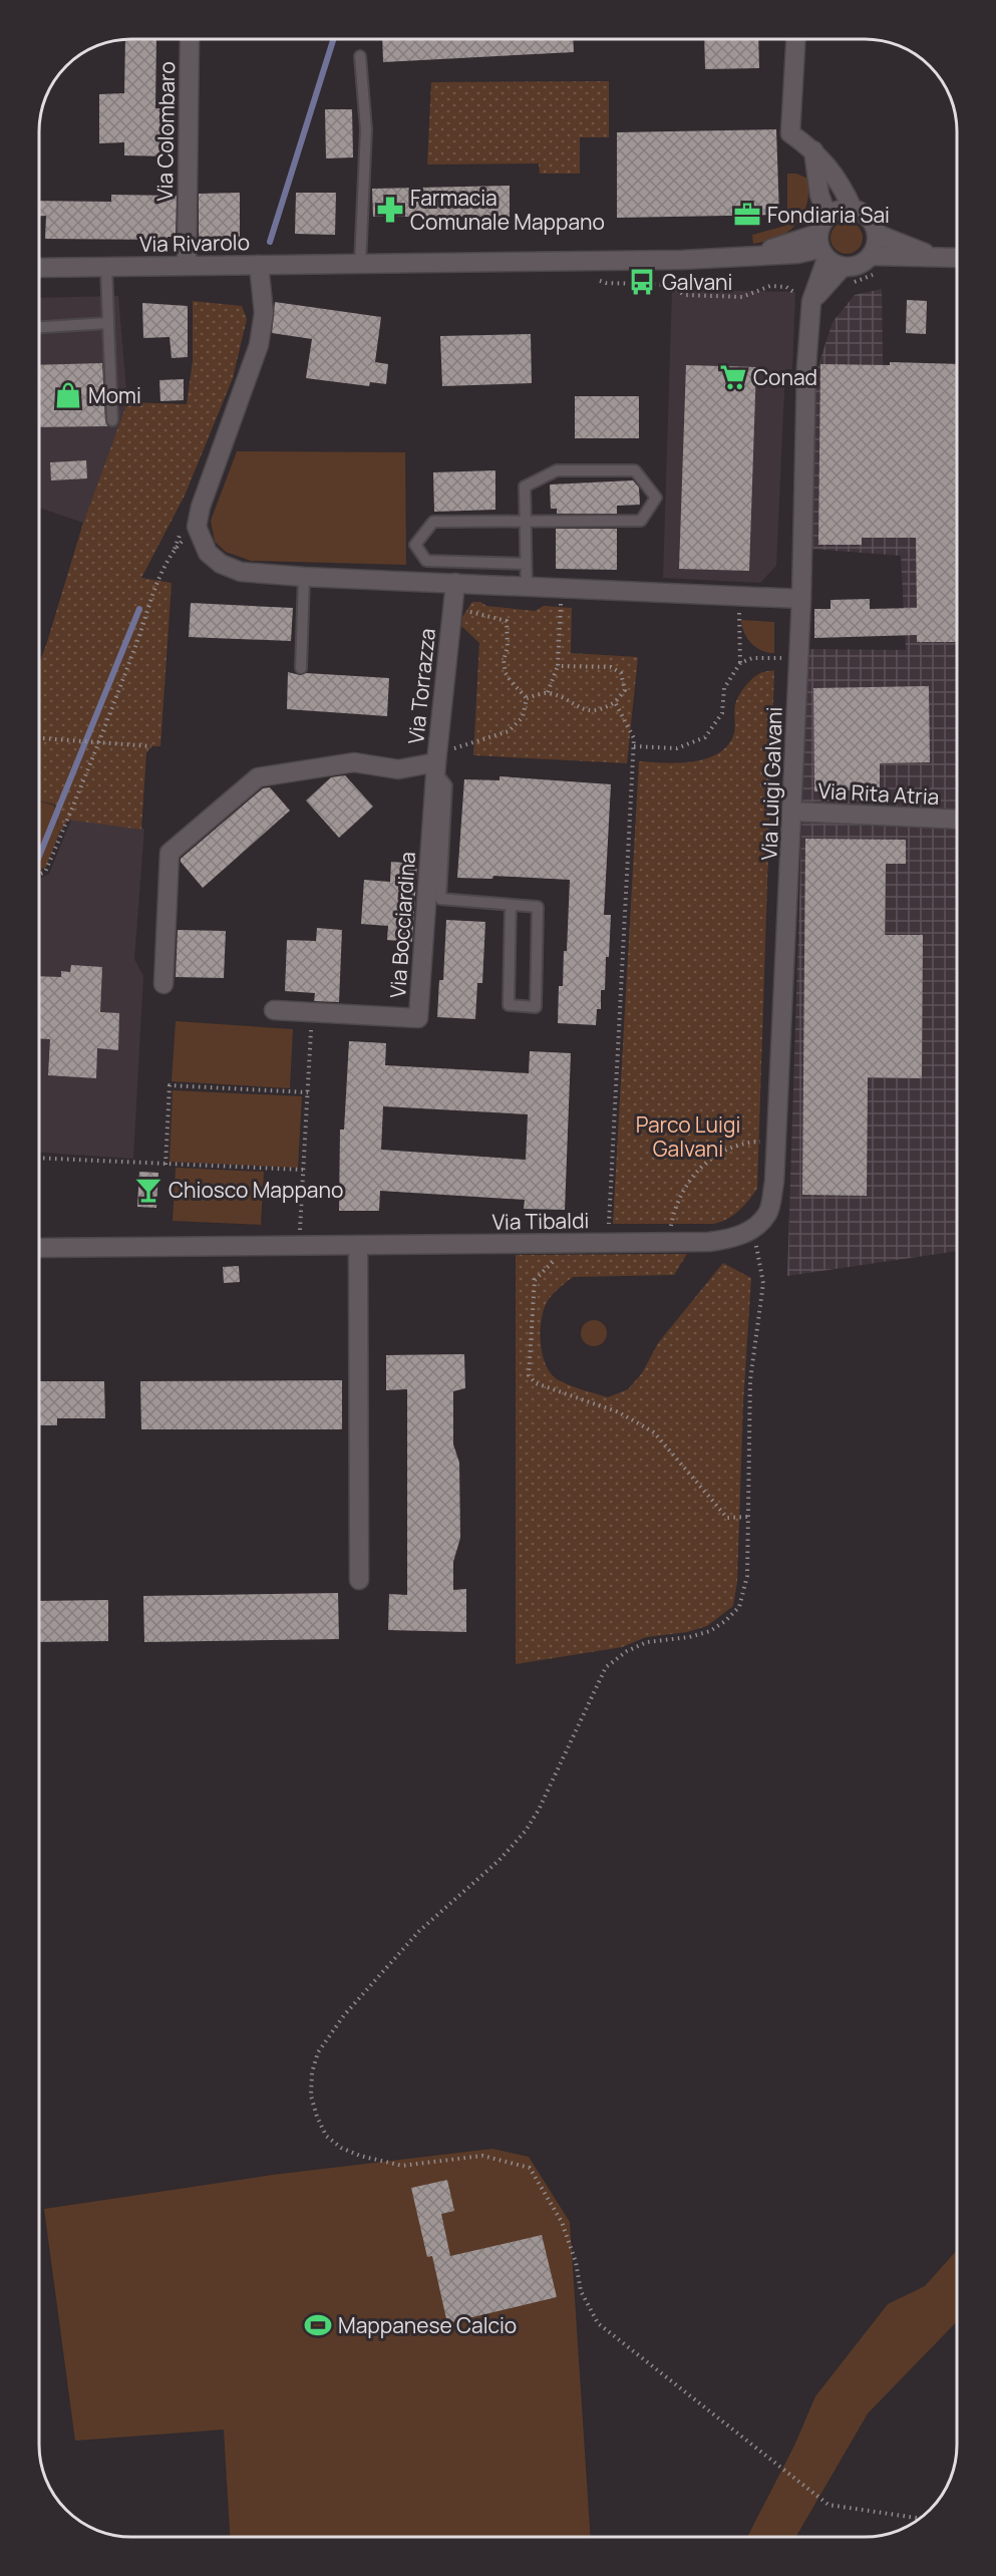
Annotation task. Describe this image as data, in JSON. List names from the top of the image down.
{
  "streets": {
    "street": [
      "Via Colombaro",
      "Via Rivarolo",
      "Via Torrazza",
      "Via Luigi Galvani",
      "Via Rita Atria",
      "Via Bocciardina",
      "Via Tibaldi"
    ]
  },
  "crossings": [
    ["Via Colombaro", "Via Rivarolo"],
    ["Via Rivarolo", "Via Luigi Galvani"],
    ["Via Torrazza", "Via Bocciardina"],
    ["Via Luigi Galvani", "Via Rita Atria"],
    ["Via Luigi Galvani", "Via Tibaldi"]
  ],
  "parks": ["Parco Luigi Galvani"],
  "places": {
    "pharmacy": ["Farmacia Comunale Mappano"],
    "office": ["Fondiaria Sai"],
    "bus stop": ["Galvani"],
    "supermarket": ["Conad"],
    "shop": ["Momi"],
    "bar": ["Chiosco Mappano"],
    "sports": ["Mappanese Calcio"]
  }
}
